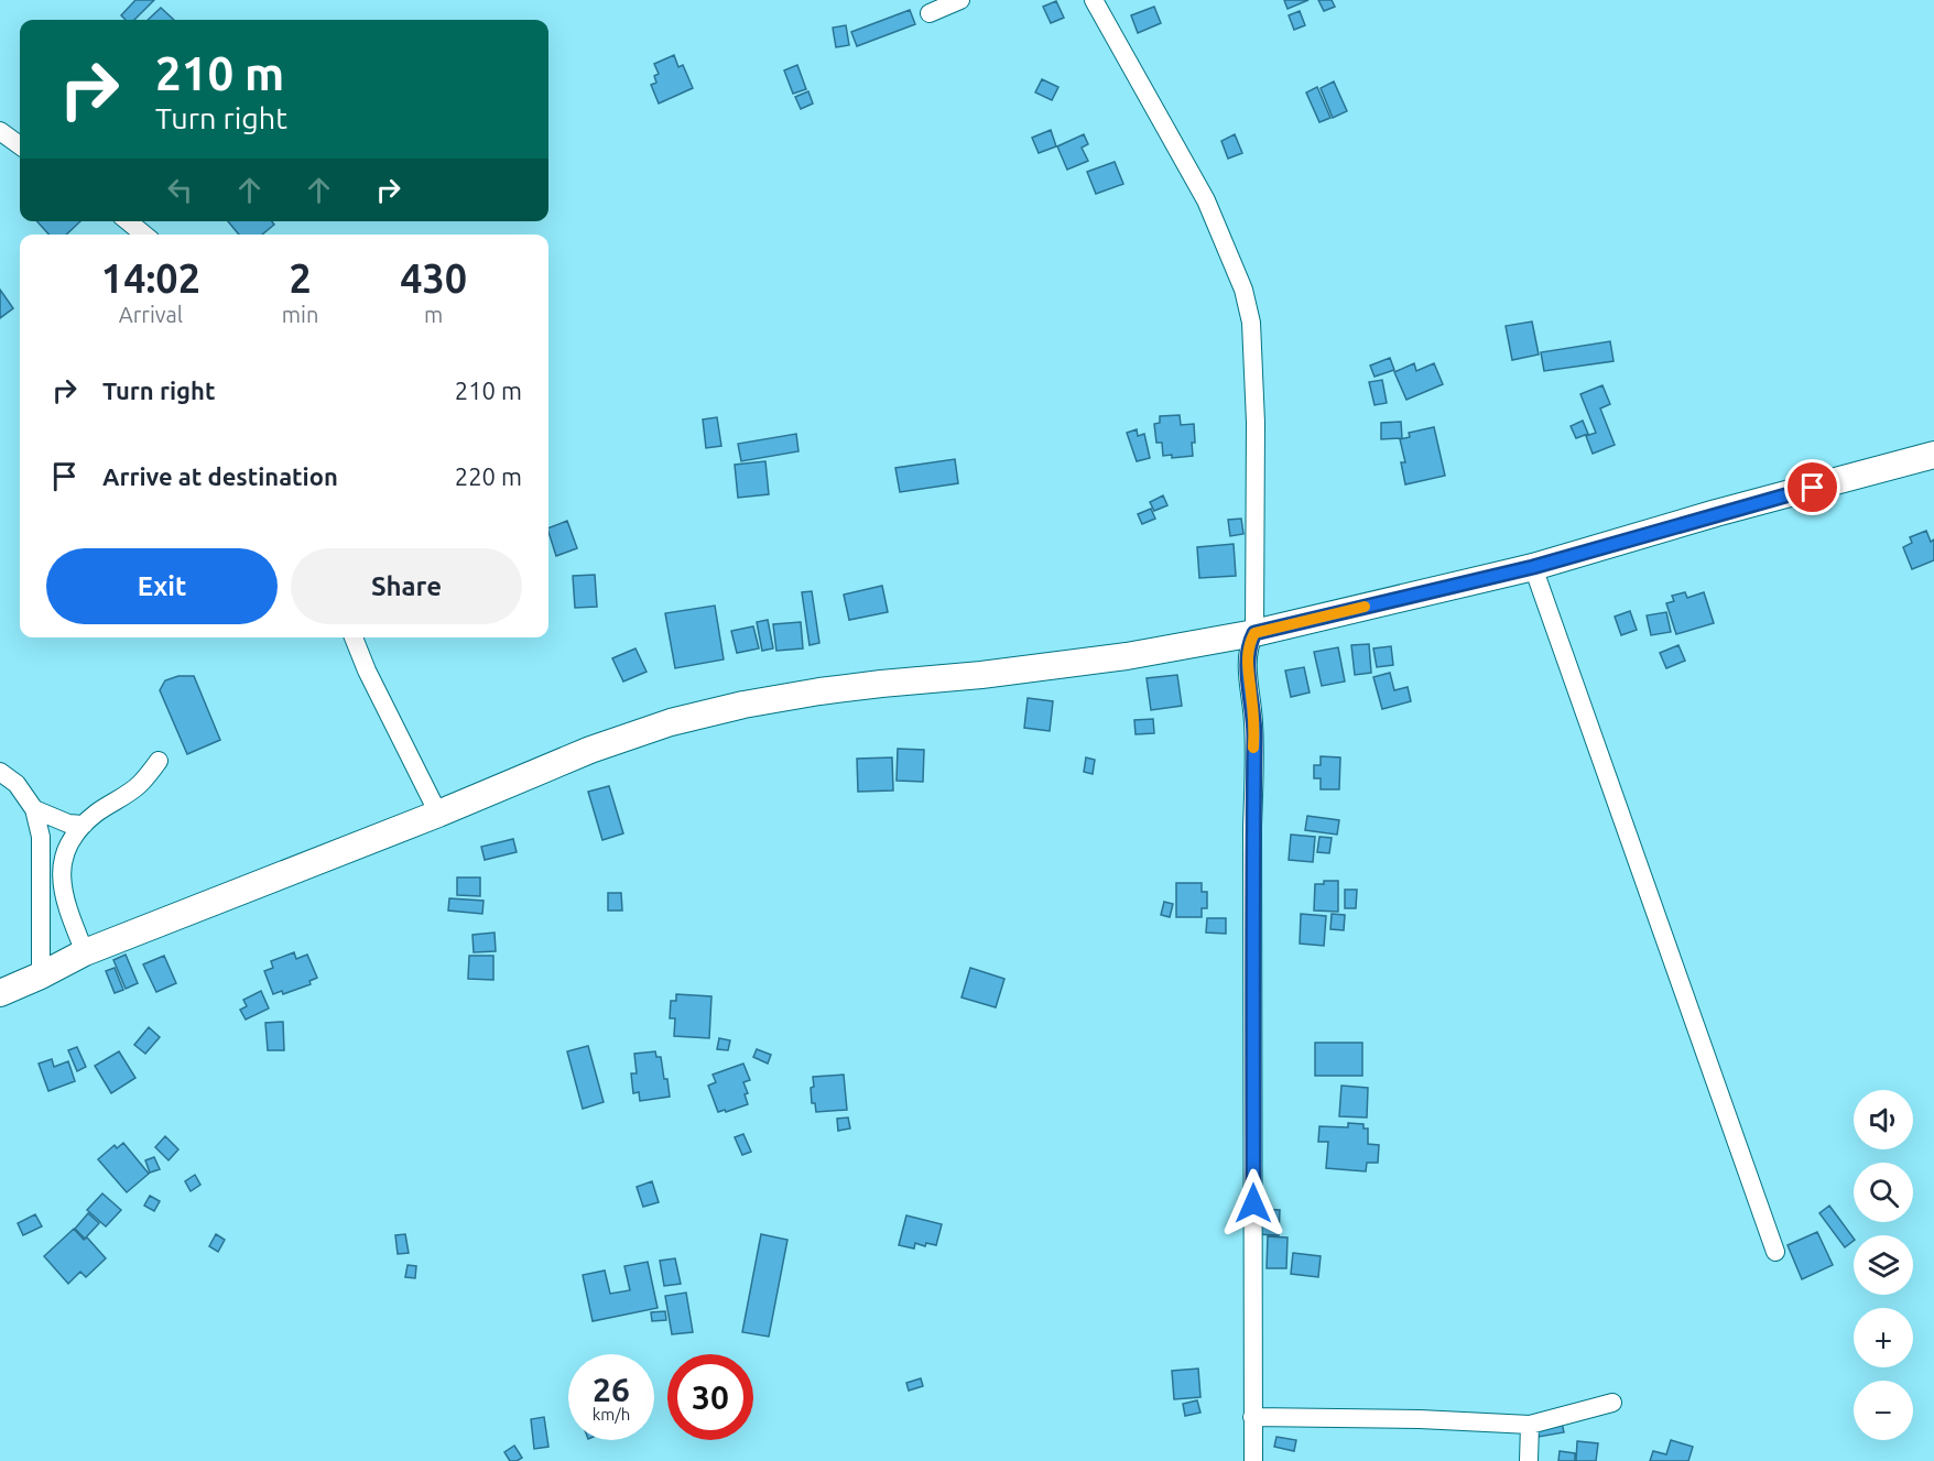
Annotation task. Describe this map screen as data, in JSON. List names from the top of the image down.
{
  "page": {
    "turn": ["210 m", "Turn right"],
    "eta": [
      "14:02",
      "Arrival",
      "2",
      "min",
      "430",
      "m"
    ],
    "list": [
      {
        "name": "Turn right",
        "value": "210 m"
      },
      {
        "name": "Arrive at destination",
        "value": "220 m"
      }
    ],
    "buttons": ["Exit", "Share"],
    "map_buttons": ["+", "−"],
    "speed": "26 km/h",
    "limit": "30"
  }
}
